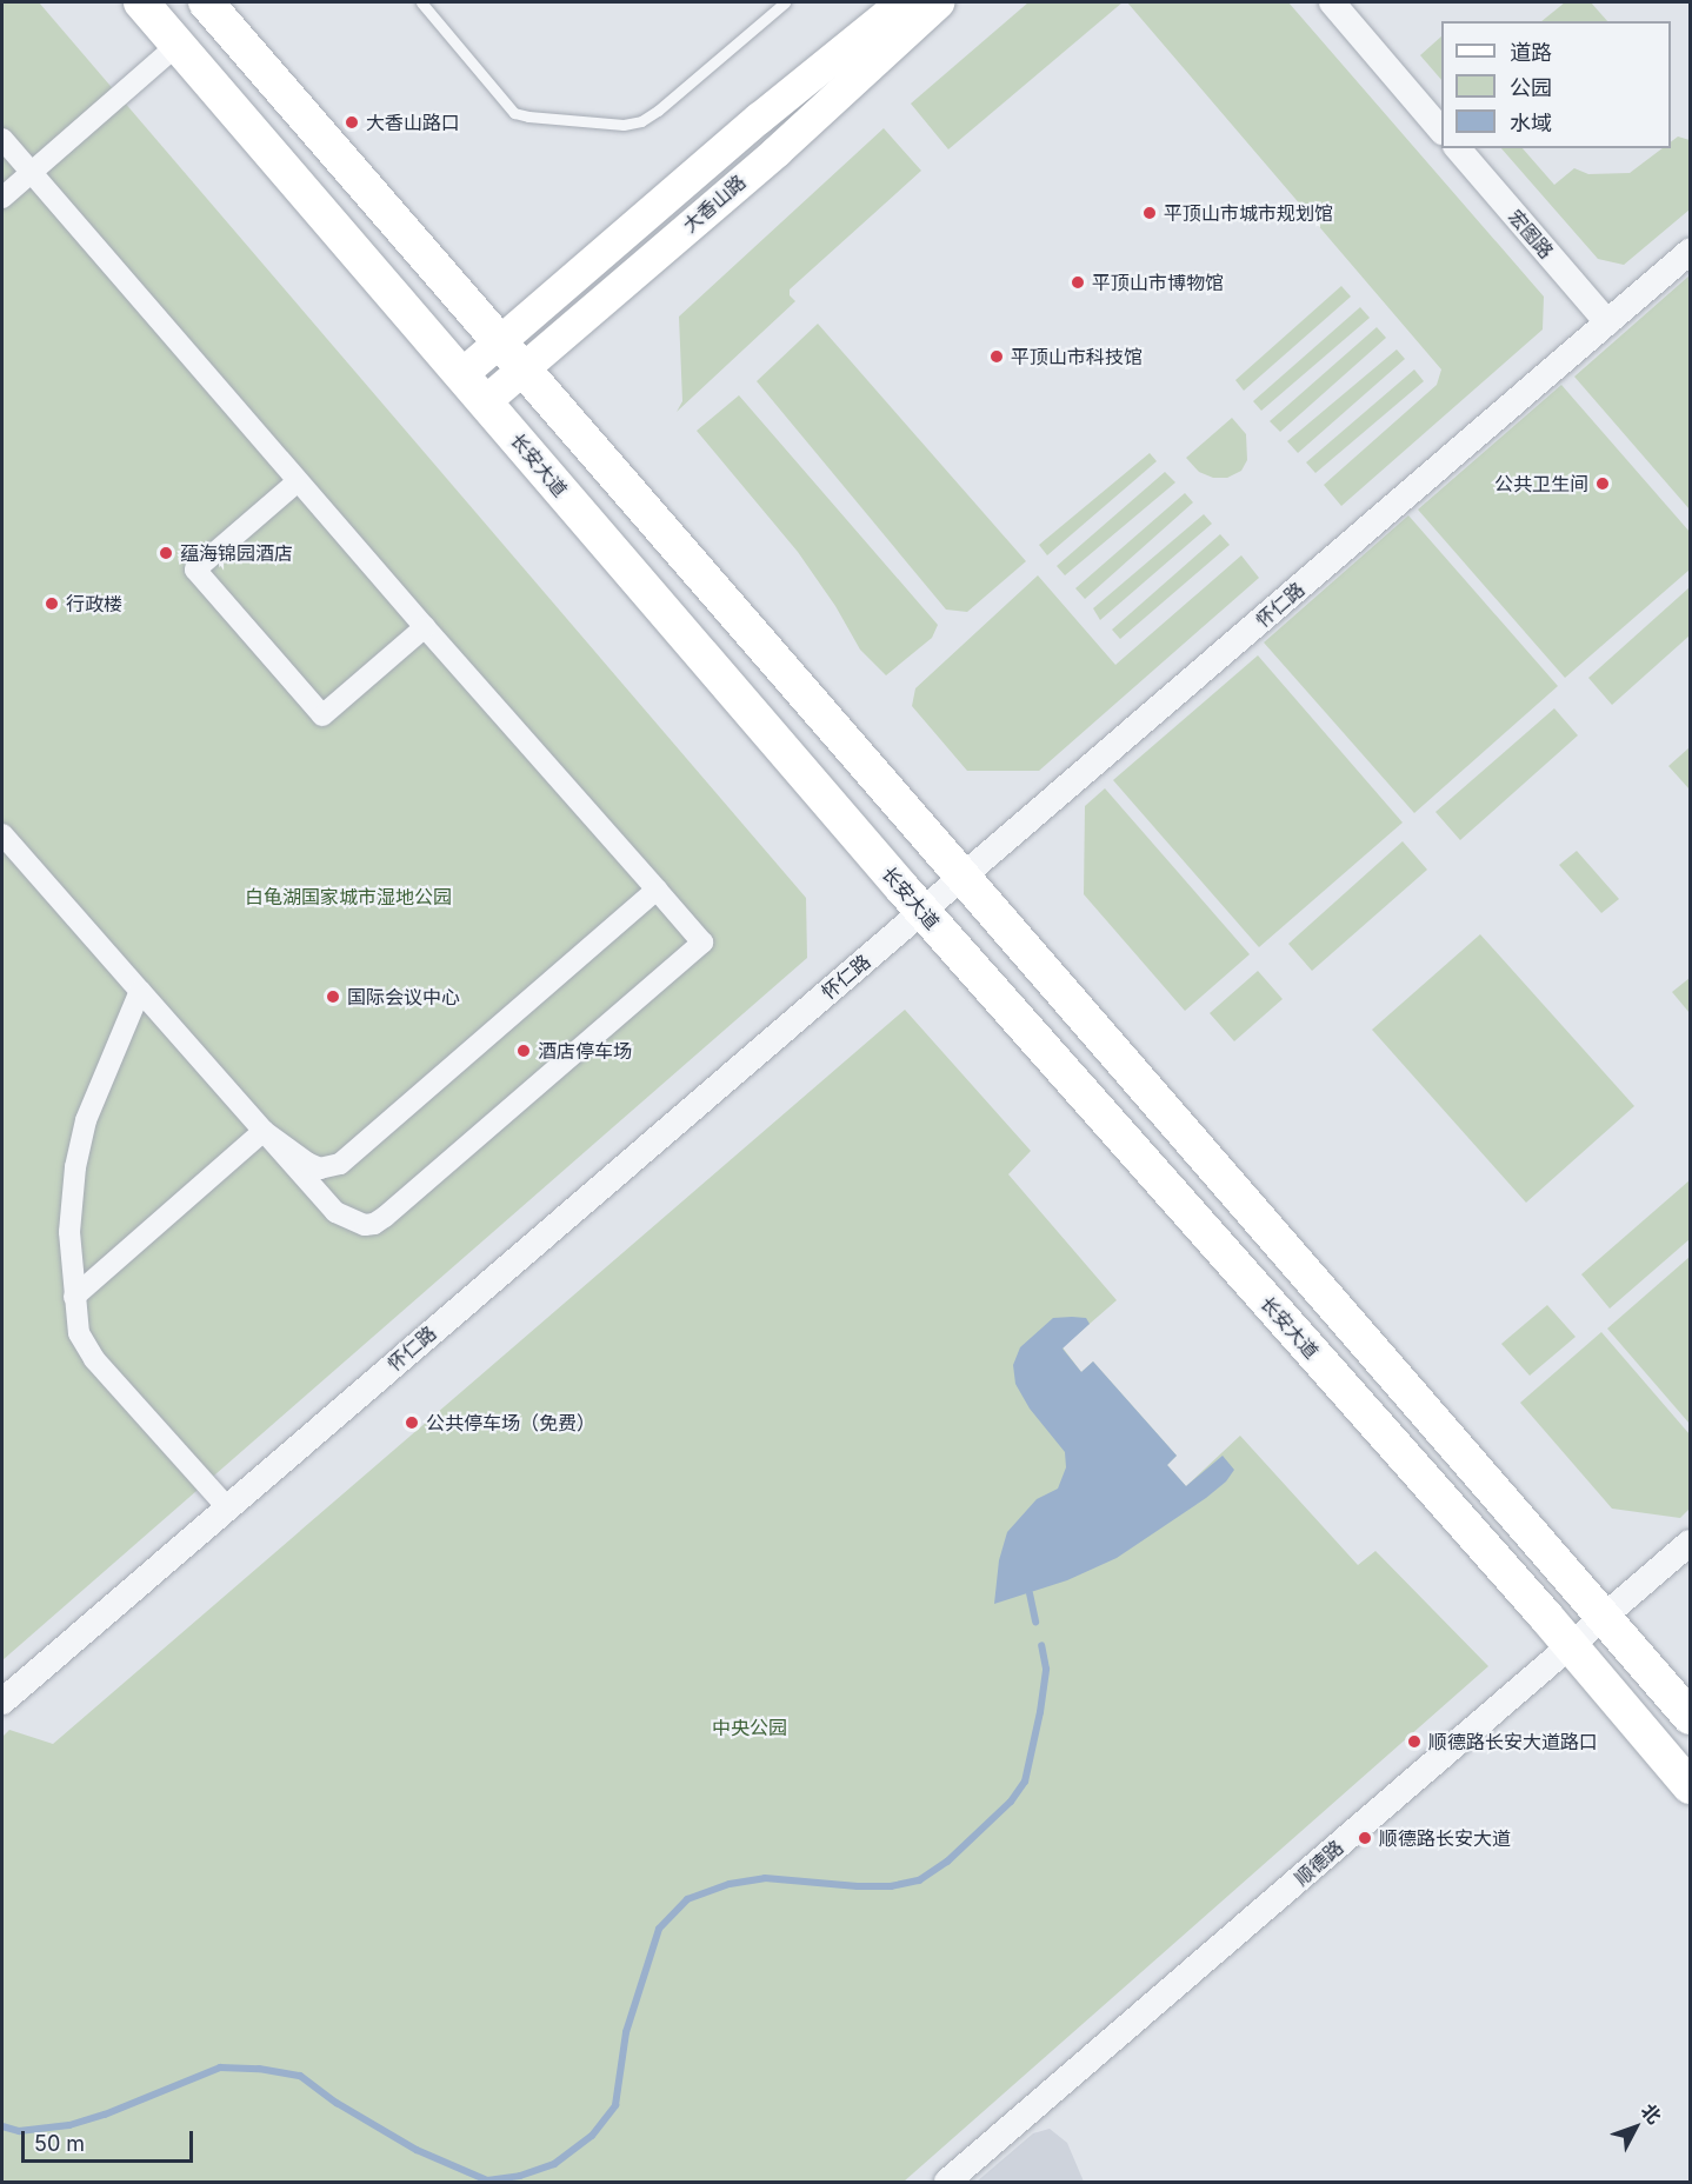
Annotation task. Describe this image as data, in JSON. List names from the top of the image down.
{
  "streets": {
    "main road": ["大香山路", "长安大道"],
    "street": ["宏图路", "怀仁路", "顺德路"]
  },
  "crossings": [
    ["大香山路", "长安大道"],
    ["宏图路", "怀仁路"],
    ["长安大道", "怀仁路"],
    ["长安大道", "顺德路"]
  ],
  "parks": ["白龟湖国家城市湿地公园", "中央公园"],
  "places": [
    "大香山路口",
    "平顶山市城市规划馆",
    "平顶山市博物馆",
    "平顶山市科技馆",
    "公共卫生间",
    "蕴海锦园酒店",
    "行政楼",
    "国际会议中心",
    "酒店停车场",
    "公共停车场（免费）",
    "顺德路长安大道路口",
    "顺德路长安大道"
  ],
  "legend": ["道路", "公园", "水域"],
  "scale_bar": "50 m",
  "north": "top right"
}
